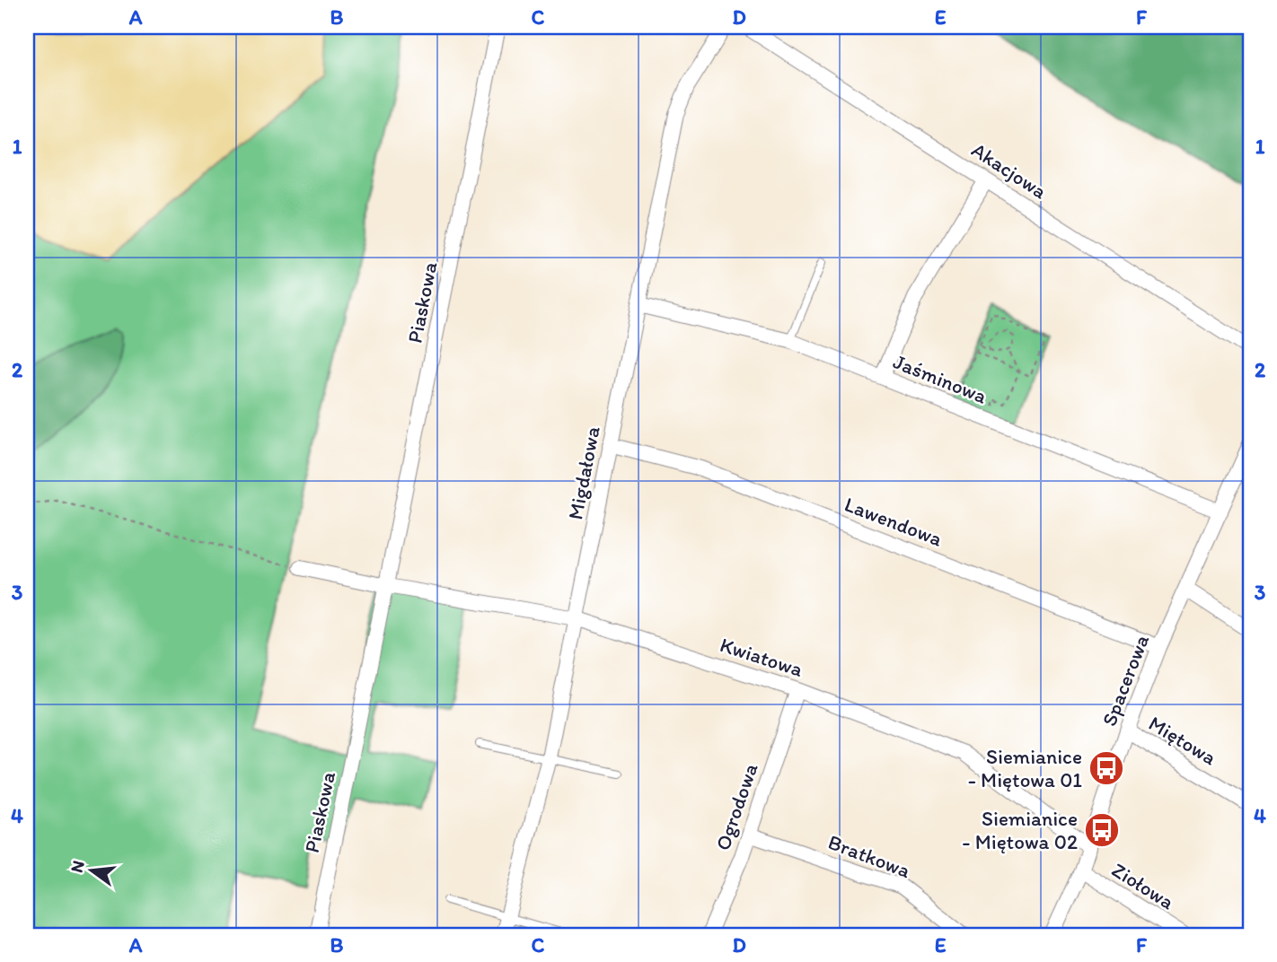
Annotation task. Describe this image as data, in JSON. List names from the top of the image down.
{
  "streets": {
    "street": [
      "Akacjowa",
      "Piaskowa",
      "Jaśminowa",
      "Migdałowa",
      "Lawendowa",
      "Kwiatowa",
      "Spacerowa",
      "Miętowa",
      "Ogrodowa",
      "Bratkowa",
      "Ziołowa"
    ]
  },
  "crossings": [
    ["Piaskowa", "Kwiatowa"],
    ["Jaśminowa", "Migdałowa"],
    ["Jaśminowa", "Spacerowa"],
    ["Migdałowa", "Lawendowa"],
    ["Migdałowa", "Kwiatowa"],
    ["Lawendowa", "Spacerowa"],
    ["Kwiatowa", "Spacerowa"],
    ["Kwiatowa", "Ogrodowa"],
    ["Spacerowa", "Miętowa"],
    ["Spacerowa", "Ziołowa"],
    ["Ogrodowa", "Bratkowa"]
  ],
  "places": {
    "bus stop": ["Siemianice - Miętowa 01", "Siemianice - Miętowa 02"]
  },
  "north": "left",
  "grid": {
    "columns": [
      "A",
      "B",
      "C",
      "D",
      "E",
      "F"
    ],
    "rows": [
      "1",
      "2",
      "3",
      "4"
    ]
  }
}
